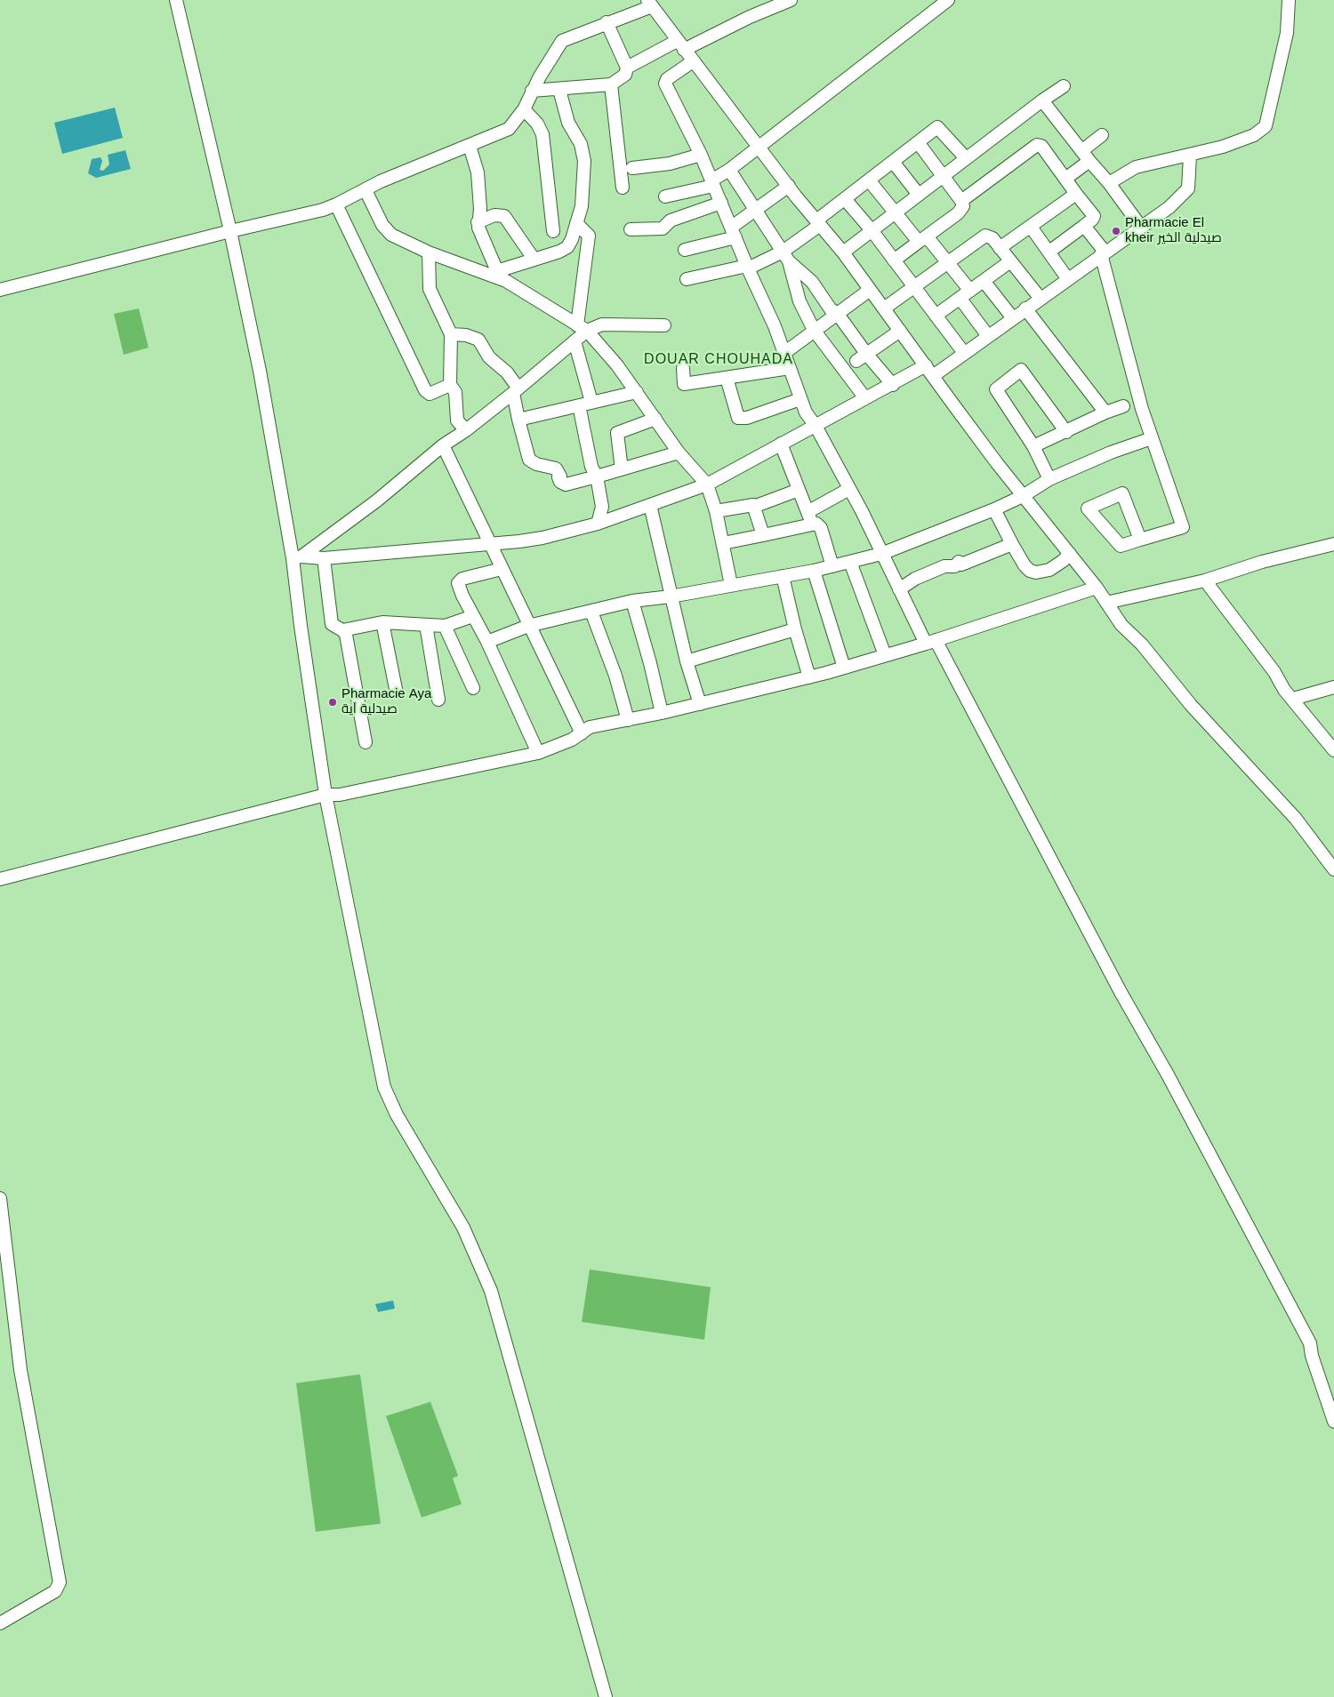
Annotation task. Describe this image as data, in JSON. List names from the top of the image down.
{
  "districts": ["DOUAR CHOUHADA"],
  "places": ["Pharmacie El kheir صيدلية الخير", "Pharmacie Aya صيدلية اَية"]
}
